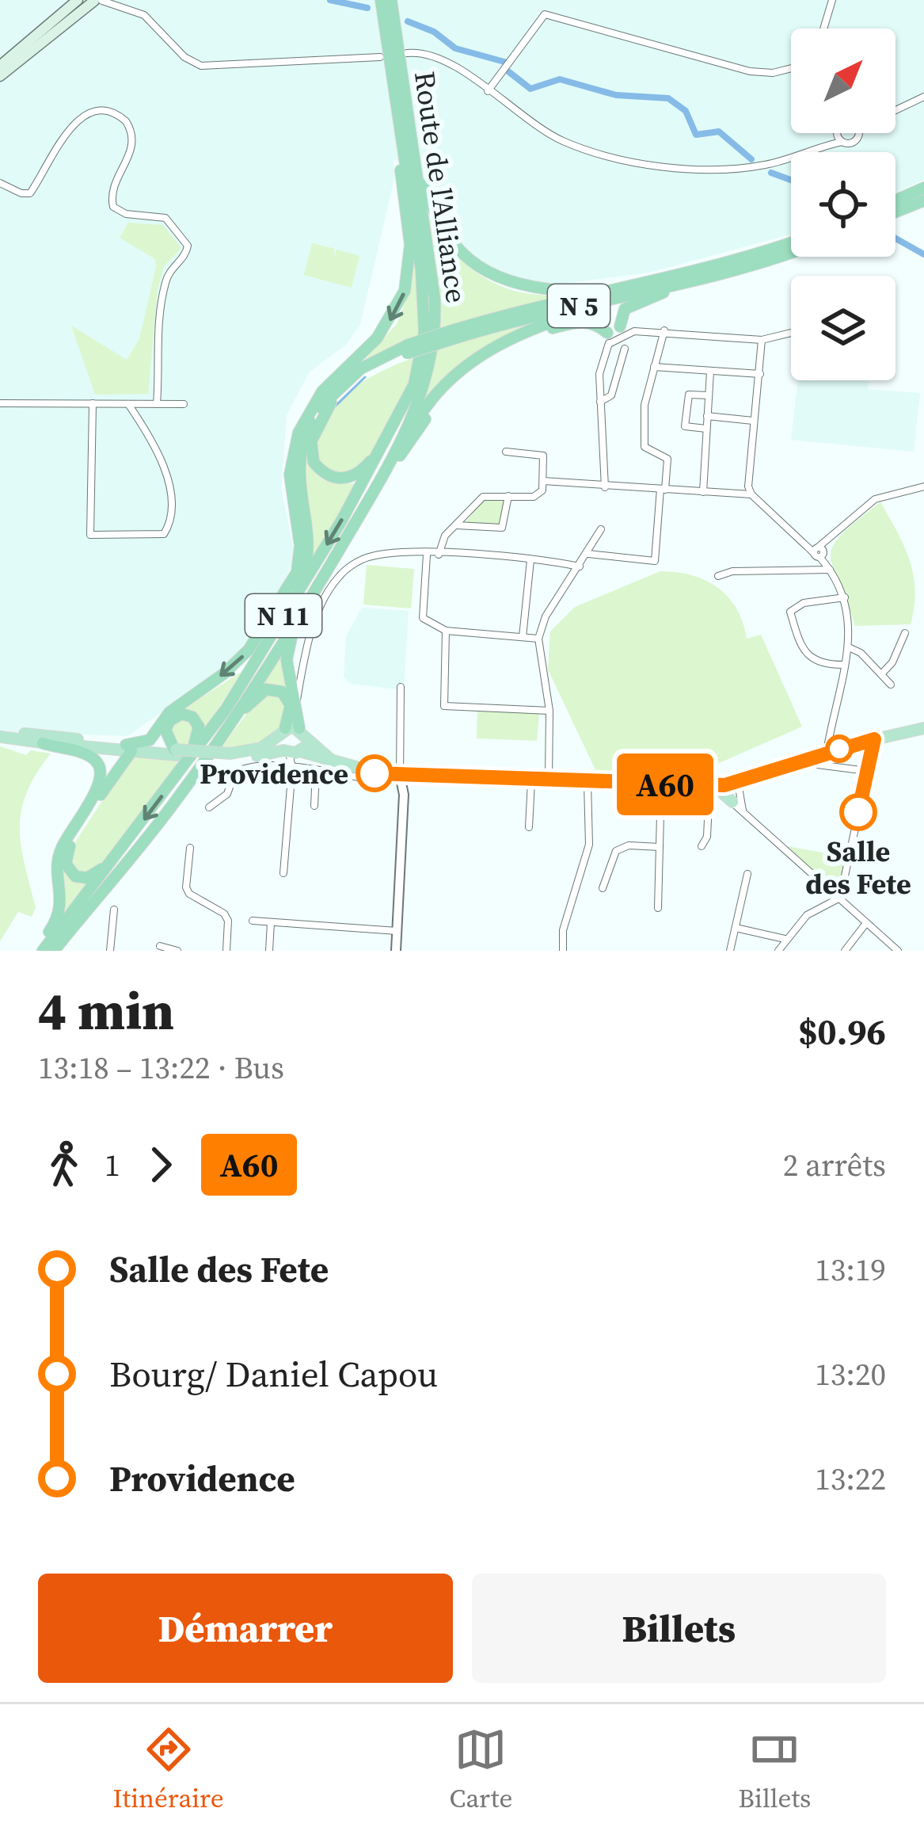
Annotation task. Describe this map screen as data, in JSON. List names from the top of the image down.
{
  "streets": {
    "highway": ["Route de l'Alliance", "N 5", "N 11"]
  },
  "places": ["Providence", "Salle des Fete"],
  "lines": ["bus line A60"],
  "north": "top right",
  "page": {
    "on_map": "A60",
    "heading": ["4 min", "13:18 – 13:22 · Bus", "$0.96"],
    "legs": ["1", "A60", "2 arrêts"],
    "list": [
      {
        "name": "Salle des Fete",
        "value": "13:19"
      },
      {
        "name": "Bourg/ Daniel Capou",
        "value": "13:20"
      },
      {
        "name": "Providence",
        "value": "13:22"
      }
    ],
    "buttons": ["Démarrer", "Billets"],
    "tabs": ["Itinéraire", "Carte", "Billets"]
  }
}
